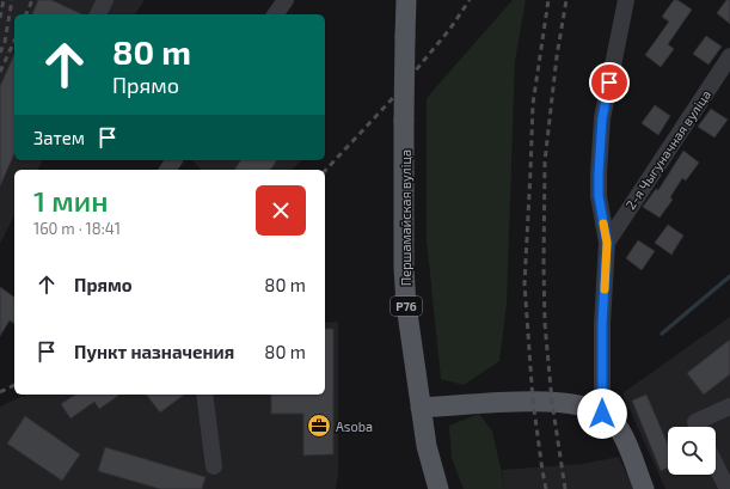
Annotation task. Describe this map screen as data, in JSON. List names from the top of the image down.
{
  "streets": {
    "main road": ["Першамайская вуліца", "Р76"],
    "street": ["2-я Чыгуначная вуліца"]
  },
  "places": {
    "office": ["Asoba"]
  },
  "page": {
    "turn": ["80 m", "Прямо"],
    "then": "Затем",
    "heading": ["1 мин", "160 m · 18:41"],
    "list": [
      {
        "name": "Прямо",
        "value": "80 m"
      },
      {
        "name": "Пункт назначения",
        "value": "80 m"
      }
    ]
  }
}
